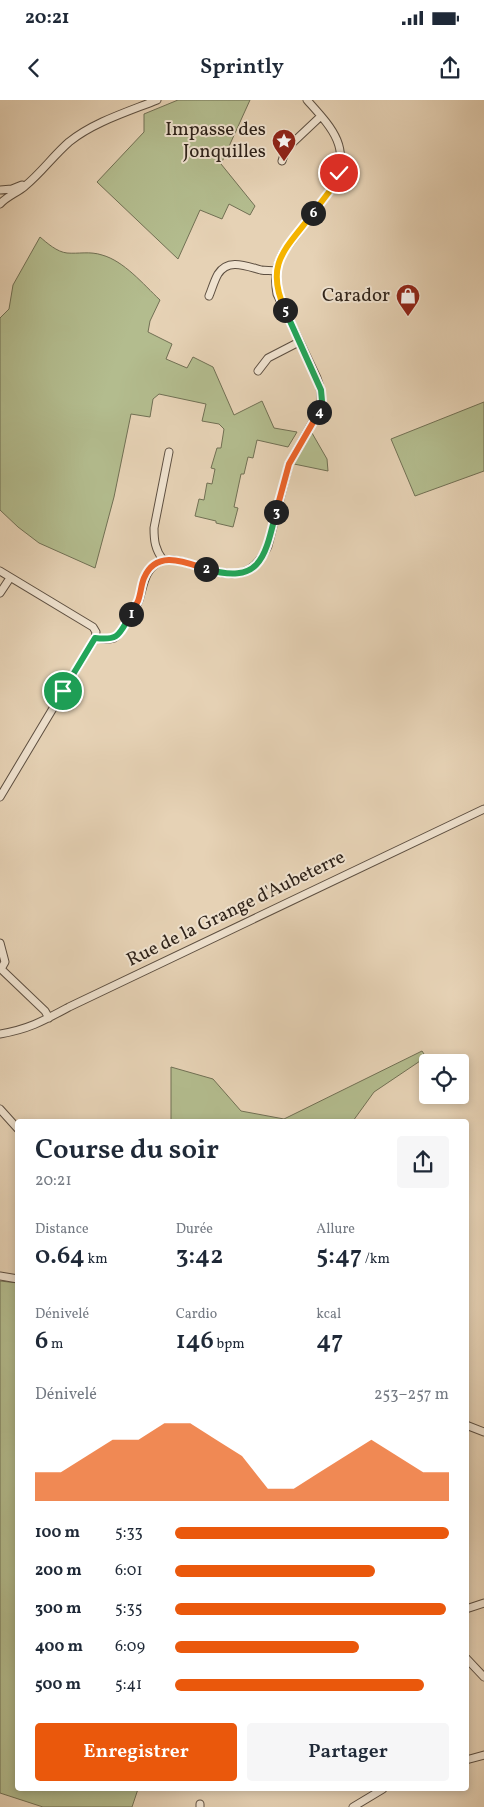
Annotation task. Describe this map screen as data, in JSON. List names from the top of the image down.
{
  "streets": {
    "street": ["Rue de la Grange d'Aubeterre"]
  },
  "places": {
    "place": ["Impasse des Jonquilles"],
    "shop": ["Carador"]
  },
  "page": {
    "status": "20:21",
    "header": "Sprintly",
    "pins": [
      "6",
      "5",
      "4",
      "3",
      "2",
      "1"
    ],
    "heading": ["Course du soir", "20:21"],
    "stats": [
      ["Distance", "0.64 km"],
      ["Durée", "3:42"],
      ["Allure", "5:47 /km"],
      ["Dénivelé", "6 m"],
      ["Cardio", "146 bpm"],
      ["kcal", "47"]
    ],
    "chart": ["Dénivelé", "253–257 m"],
    "list": [
      {
        "name": "100 m",
        "note": "5:33"
      },
      {
        "name": "200 m",
        "note": "6:01"
      },
      {
        "name": "300 m",
        "note": "5:35"
      },
      {
        "name": "400 m",
        "note": "6:09"
      },
      {
        "name": "500 m",
        "note": "5:41"
      }
    ],
    "buttons": ["Enregistrer", "Partager"]
  }
}
